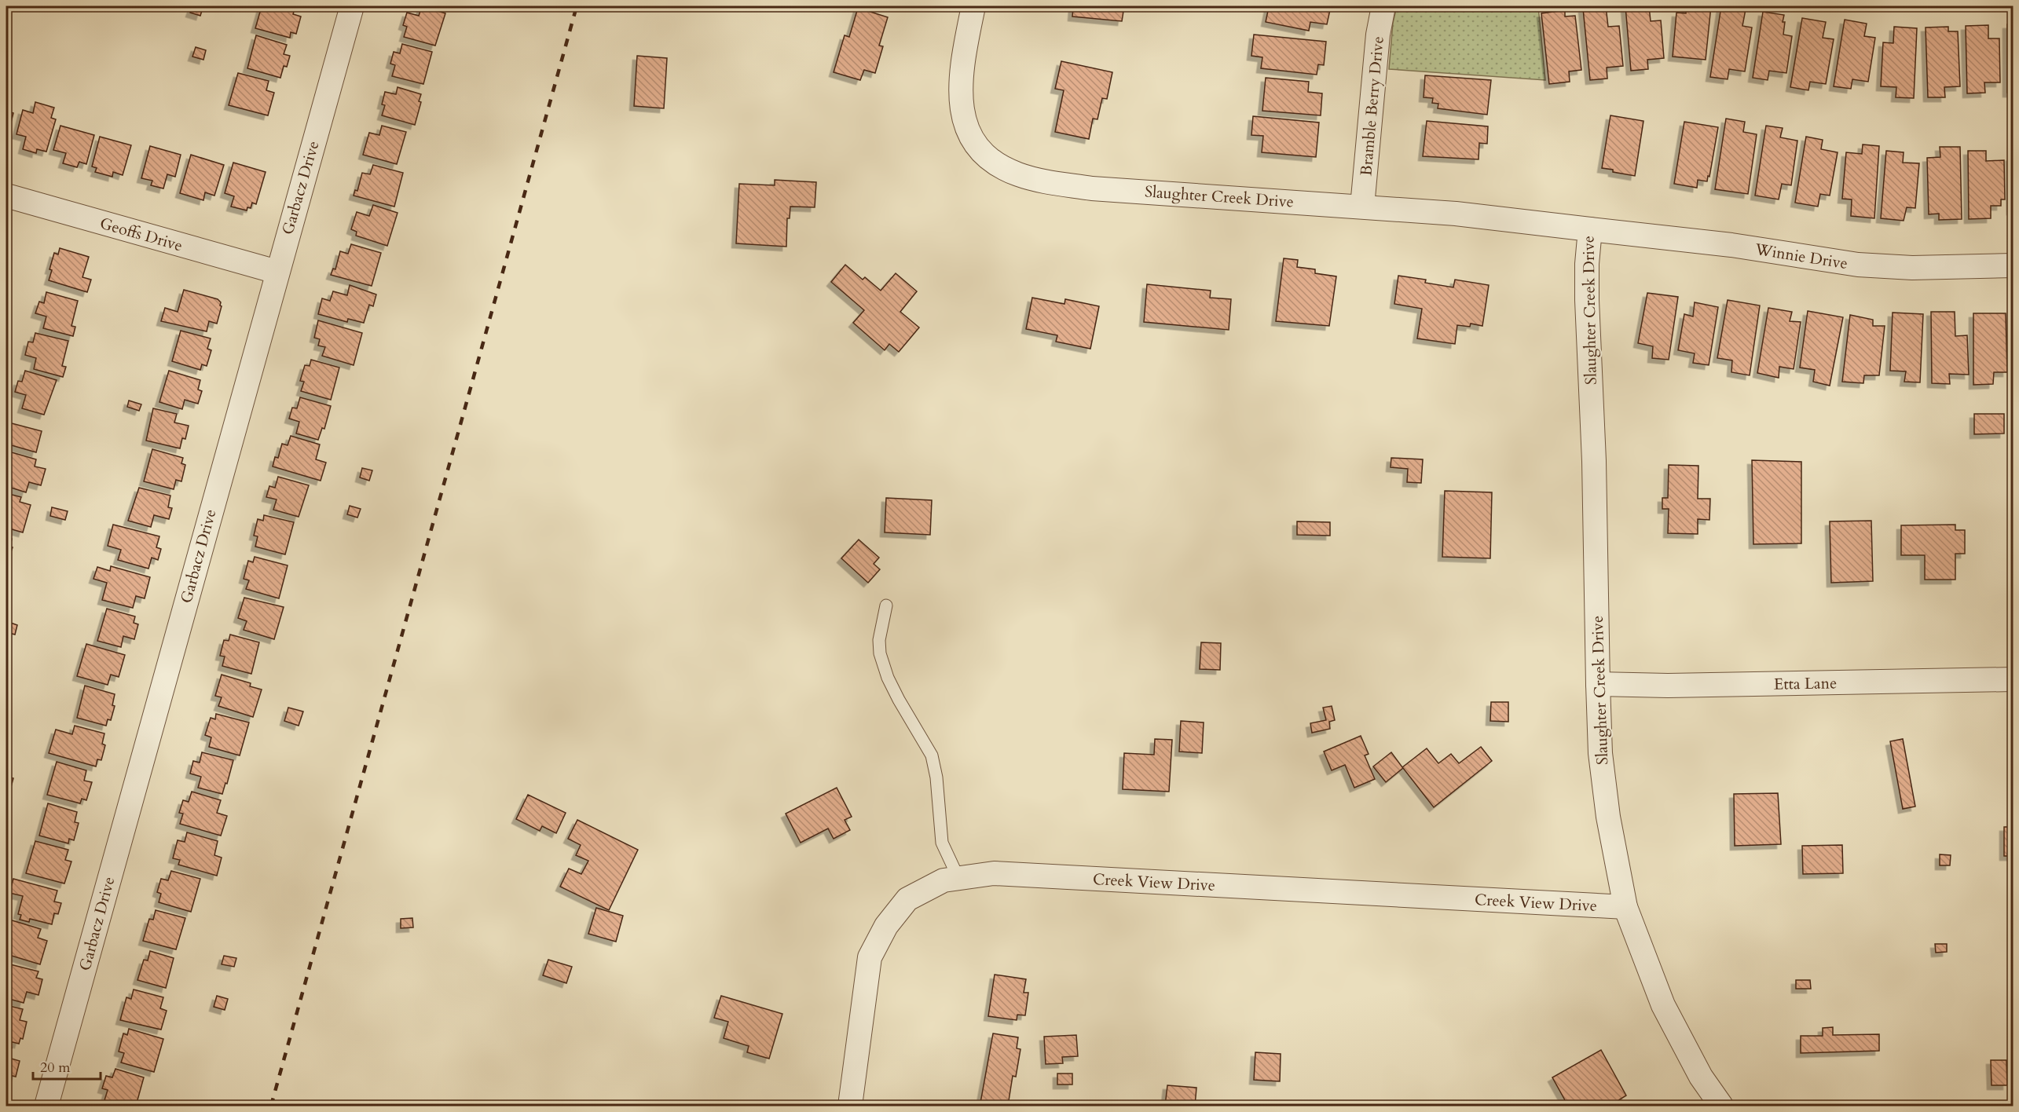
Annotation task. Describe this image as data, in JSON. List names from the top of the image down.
{
  "streets": {
    "street": [
      "Bramble Berry Drive",
      "Garbacz Drive",
      "Slaughter Creek Drive",
      "Geoffs Drive",
      "Winnie Drive",
      "Etta Lane",
      "Creek View Drive"
    ]
  },
  "crossings": [
    ["Bramble Berry Drive", "Slaughter Creek Drive"],
    ["Garbacz Drive", "Geoffs Drive"],
    ["Slaughter Creek Drive", "Winnie Drive"],
    ["Slaughter Creek Drive", "Etta Lane"],
    ["Slaughter Creek Drive", "Creek View Drive"]
  ],
  "scale_bar": "20 m"
}
